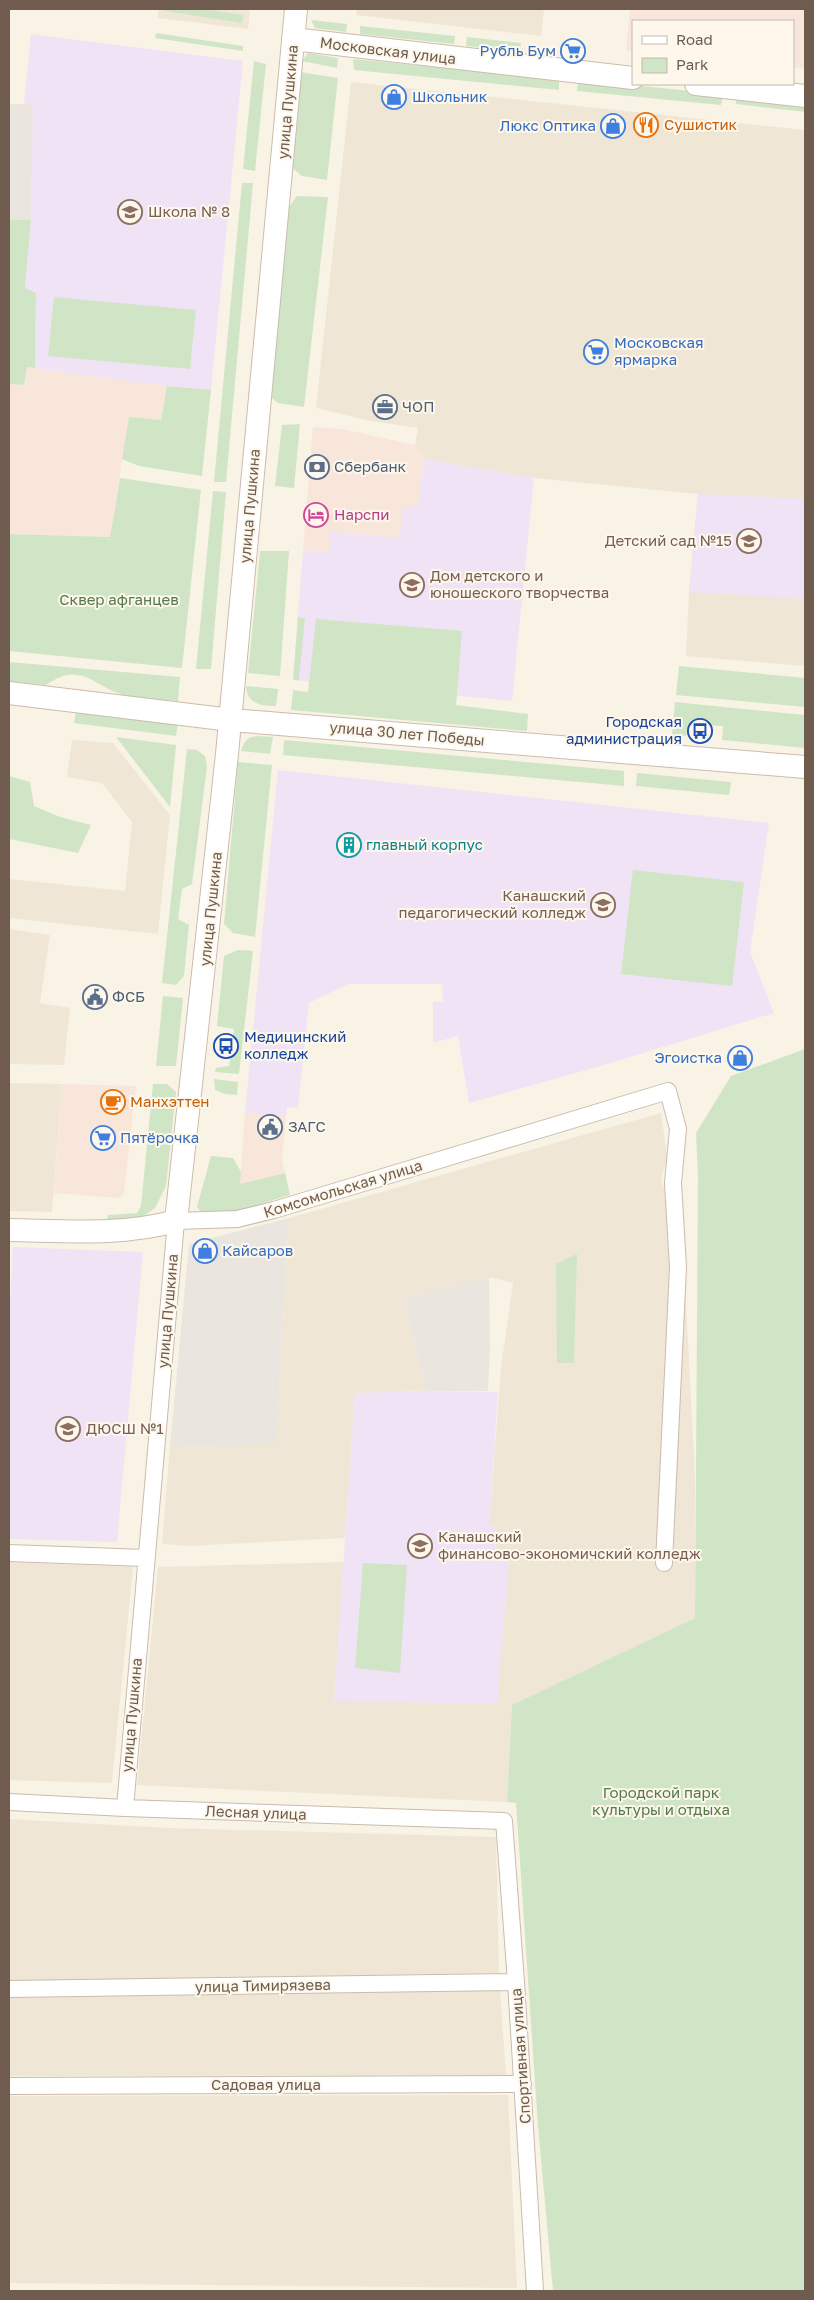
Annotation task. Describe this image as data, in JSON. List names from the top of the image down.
{
  "streets": {
    "main road": [
      "Московская улица",
      "улица Пушкина",
      "улица 30 лет Победы",
      "Комсомольская улица"
    ],
    "street": [
      "Лесная улица",
      "улица Тимирязева",
      "Спортивная улица",
      "Садовая улица"
    ]
  },
  "crossings": [
    ["Московская улица", "улица Пушкина"],
    ["улица Пушкина", "улица 30 лет Победы"],
    ["улица Пушкина", "Комсомольская улица"],
    ["улица Пушкина", "Лесная улица"],
    ["Лесная улица", "Спортивная улица"],
    ["улица Тимирязева", "Спортивная улица"],
    ["Спортивная улица", "Садовая улица"]
  ],
  "parks": ["Сквер афганцев", "Городской парк культуры и отдыха"],
  "places": {
    "supermarket": ["Рубль Бум", "Московская ярмарка", "Пятёрочка"],
    "shop": [
      "Школьник",
      "Люкс Оптика",
      "Эгоистка",
      "Кайсаров"
    ],
    "restaurant": ["Сушистик"],
    "school or university": [
      "Школа № 8",
      "Детский сад №15",
      "Дом детского и юношеского творчества",
      "Канашский педагогический колледж",
      "ДЮСШ №1",
      "Канашский финансово-экономичский колледж"
    ],
    "office": ["ЧОП"],
    "bank": ["Сбербанк"],
    "hotel": ["Нарспи"],
    "bus stop": ["Городская администрация", "Медицинский колледж"],
    "building": ["главный корпус"],
    "public building": ["ФСБ", "ЗАГС"],
    "cafe": ["Манхэттен"]
  },
  "legend": ["Road", "Park"]
}
